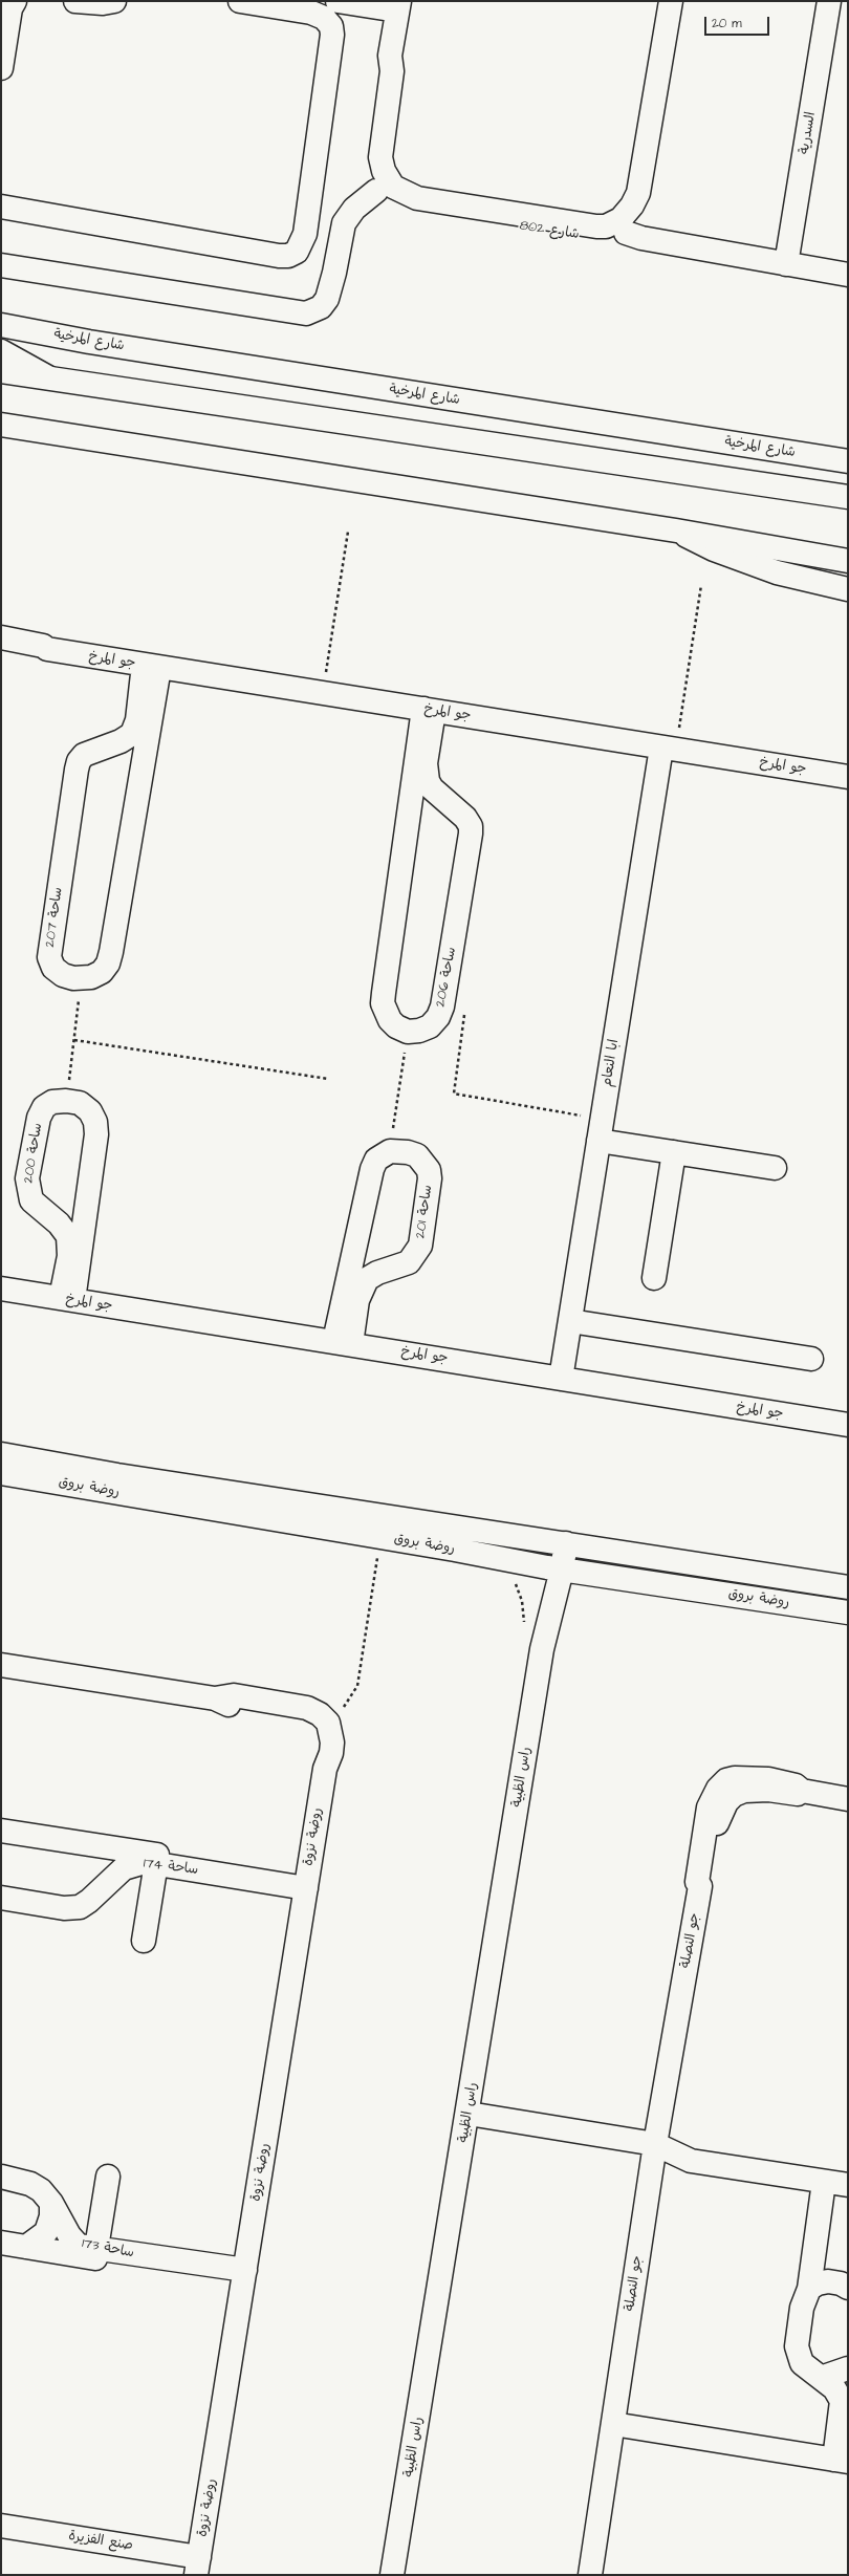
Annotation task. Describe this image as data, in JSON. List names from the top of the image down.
{
  "streets": {
    "main road": [
      "السدرية",
      "شارع 802",
      "شارع المرخية",
      "جو المرخ",
      "ساحة 207",
      "ساحة 206",
      "ابا النعام",
      "ساحة 200",
      "ساحة 201",
      "روضة بروق",
      "راس الظبية",
      "روضة نزوة",
      "ساحة 174",
      "جو النصلة",
      "ساحة 173",
      "صنع الفزيرة"
    ]
  },
  "crossings": [
    ["جو المرخ", "ساحة 207"],
    ["جو المرخ", "ساحة 206"],
    ["جو المرخ", "ابا النعام"],
    ["جو المرخ", "ساحة 200"],
    ["جو المرخ", "ساحة 201"],
    ["روضة بروق", "راس الظبية"],
    ["روضة نزوة", "ساحة 174"],
    ["روضة نزوة", "ساحة 173"],
    ["روضة نزوة", "صنع الفزيرة"]
  ],
  "scale_bar": "20 m"
}
